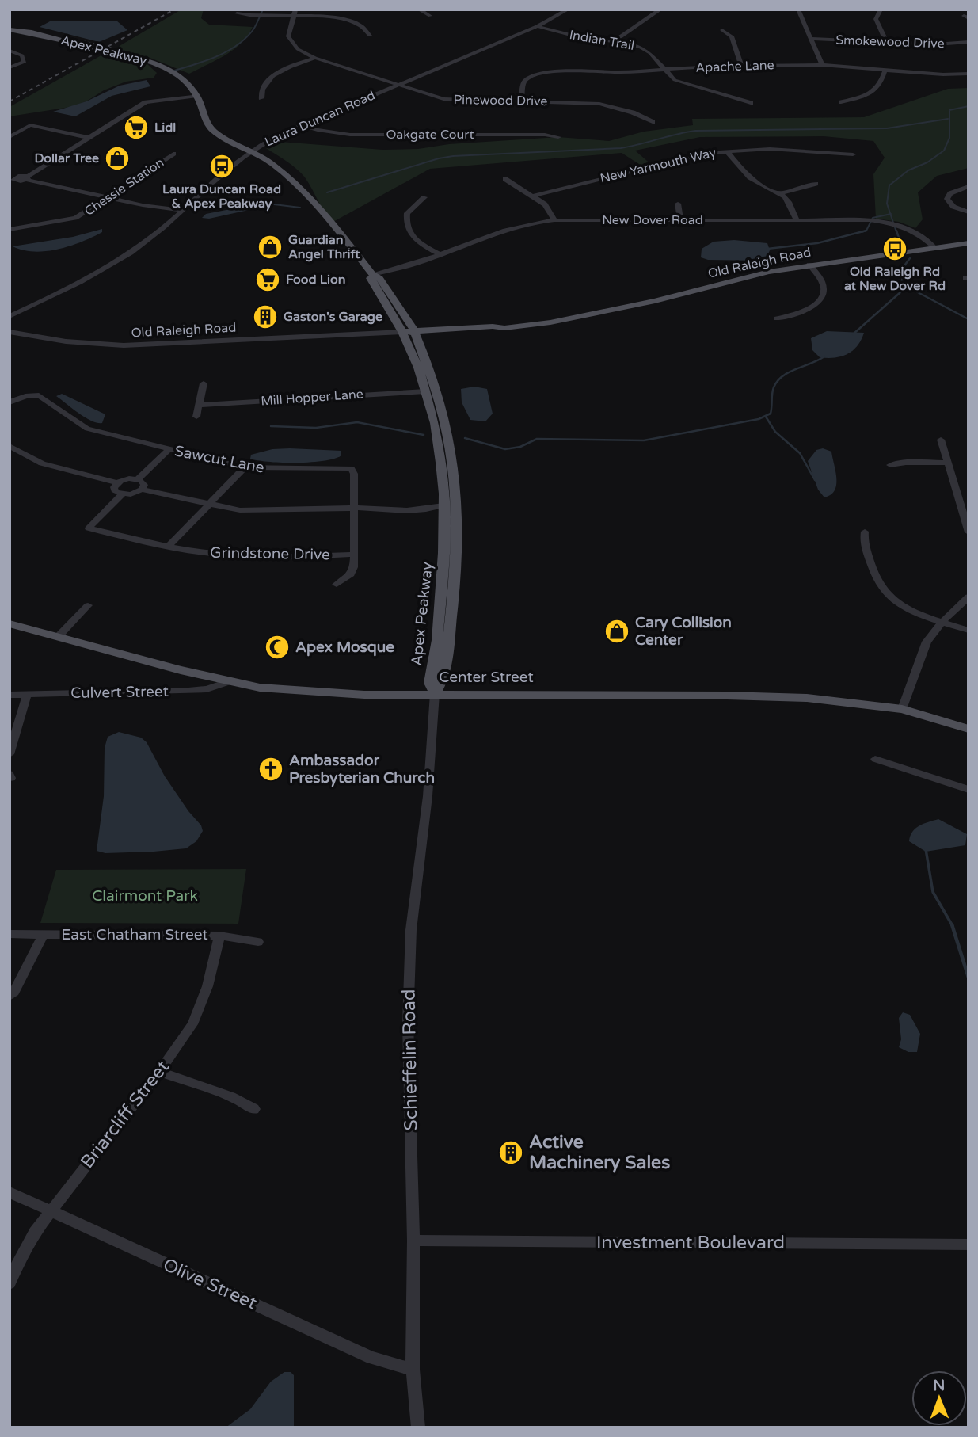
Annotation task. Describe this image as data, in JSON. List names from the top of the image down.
{
  "streets": {
    "main road": ["Apex Peakway", "Old Raleigh Road", "Center Street"],
    "street": [
      "Indian Trail",
      "Smokewood Drive",
      "Apache Lane",
      "Pinewood Drive",
      "Laura Duncan Road",
      "Oakgate Court",
      "New Yarmouth Way",
      "Chessie Station",
      "New Dover Road",
      "Mill Hopper Lane",
      "Sawcut Lane",
      "Grindstone Drive",
      "Culvert Street",
      "East Chatham Street",
      "Schieffelin Road",
      "Briarcliff Street",
      "Investment Boulevard",
      "Olive Street"
    ]
  },
  "crossings": [
    ["Indian Trail", "Apache Lane"],
    ["Indian Trail", "Laura Duncan Road"],
    ["Apex Peakway", "Laura Duncan Road"],
    ["Apex Peakway", "New Dover Road"],
    ["Apex Peakway", "Old Raleigh Road"],
    ["Apex Peakway", "Mill Hopper Lane"],
    ["Apex Peakway", "Center Street"],
    ["Apex Peakway", "Schieffelin Road"],
    ["Apache Lane", "Pinewood Drive"],
    ["Pinewood Drive", "Laura Duncan Road"],
    ["Laura Duncan Road", "Oakgate Court"],
    ["New Dover Road", "Old Raleigh Road"],
    ["Sawcut Lane", "Grindstone Drive"],
    ["Center Street", "Culvert Street"],
    ["Center Street", "Schieffelin Road"],
    ["East Chatham Street", "Briarcliff Street"],
    ["Schieffelin Road", "Investment Boulevard"],
    ["Schieffelin Road", "Olive Street"],
    ["Briarcliff Street", "Olive Street"]
  ],
  "parks": ["Clairmont Park"],
  "places": {
    "supermarket": ["Lidl", "Food Lion"],
    "shop": ["Dollar Tree", "Guardian Angel Thrift", "Cary Collision Center"],
    "bus stop": ["Laura Duncan Road & Apex Peakway", "Old Raleigh Rd at New Dover Rd"],
    "building": ["Gaston's Garage", "Active Machinery Sales"],
    "mosque": ["Apex Mosque"],
    "church": ["Ambassador Presbyterian Church"]
  },
  "north": "top"
}
